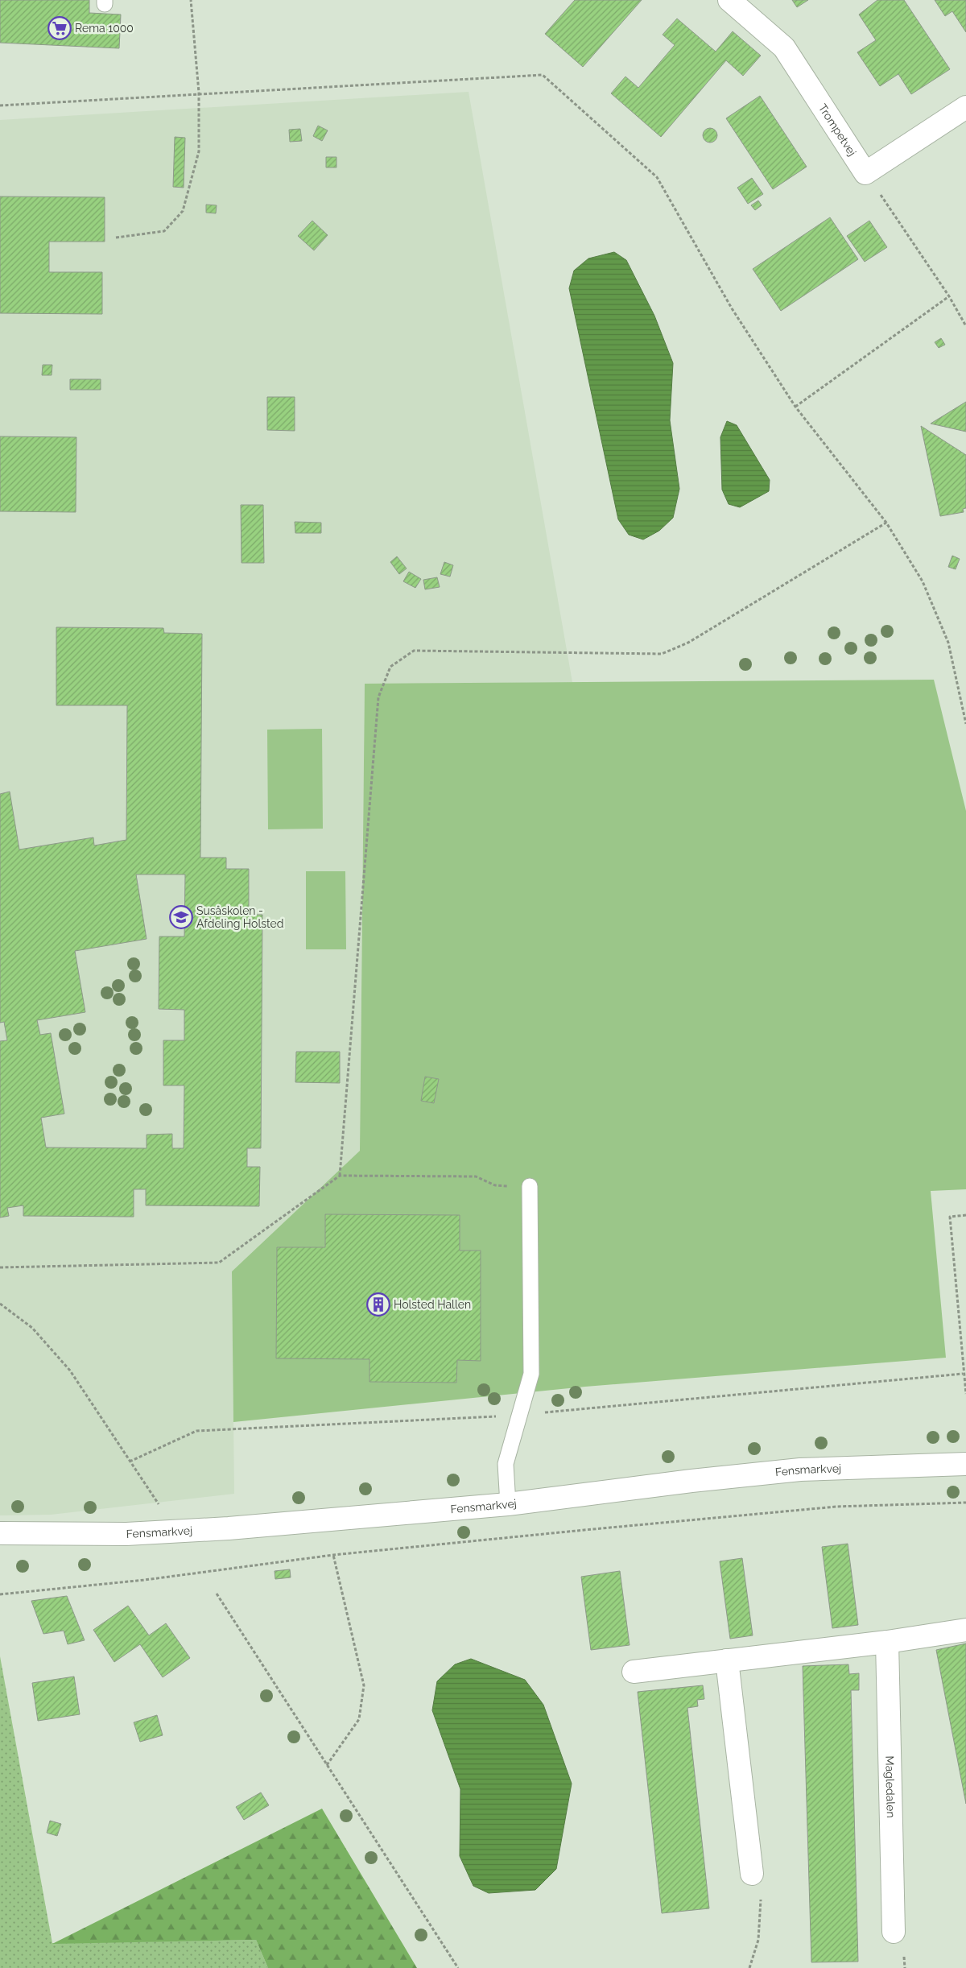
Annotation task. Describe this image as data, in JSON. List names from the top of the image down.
{
  "streets": {
    "street": ["Trompetvej", "Fensmarkvej", "Magledalen"]
  },
  "places": {
    "supermarket": ["Rema 1000"],
    "school or university": ["Susåskolen - Afdeling Holsted"],
    "building": ["Holsted Hallen"]
  }
}
